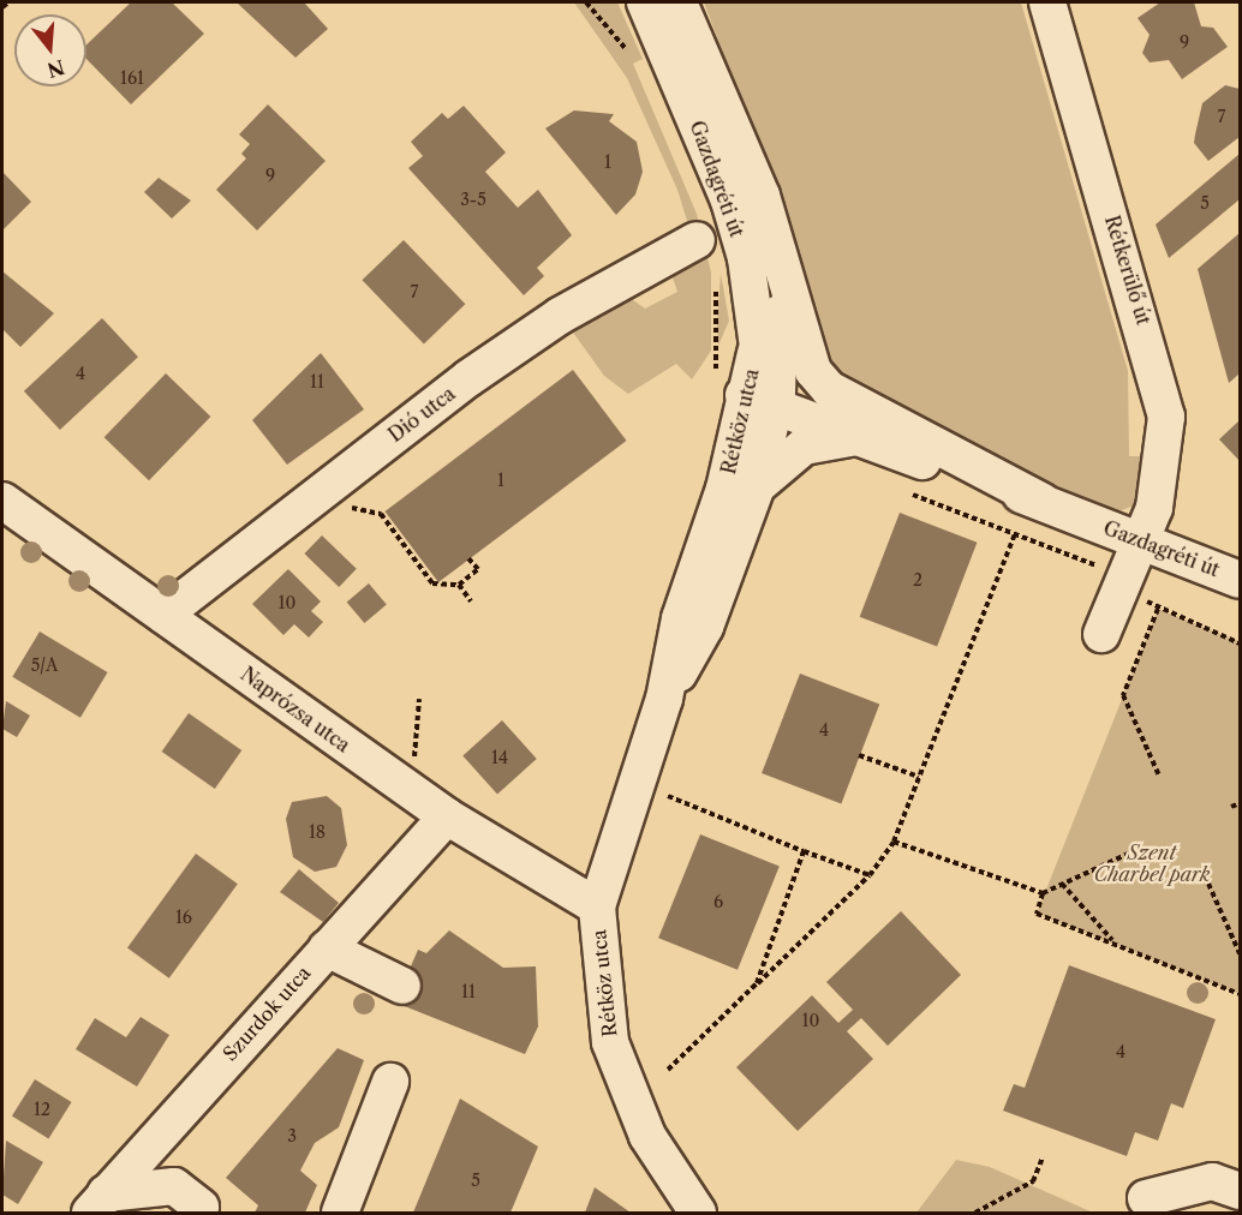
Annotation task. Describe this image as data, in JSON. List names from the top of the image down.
{
  "streets": {
    "street": [
      "Gazdagréti út",
      "Rétkerülő út",
      "Dió utca",
      "Rétköz utca",
      "Naprózsa utca",
      "Szurdok utca"
    ]
  },
  "crossings": [
    ["Gazdagréti út", "Rétkerülő út"],
    ["Gazdagréti út", "Rétköz utca"],
    ["Dió utca", "Naprózsa utca"],
    ["Rétköz utca", "Naprózsa utca"],
    ["Naprózsa utca", "Szurdok utca"]
  ],
  "parks": ["Szent Charbel park"],
  "house_numbers": [
    "9",
    "161",
    "7",
    "1",
    "9",
    "3-5",
    "5",
    "7",
    "4",
    "11",
    "1",
    "2",
    "10",
    "5/A",
    "4",
    "14",
    "18",
    "6",
    "16",
    "11",
    "10",
    "4",
    "12",
    "3",
    "5"
  ],
  "north": "bottom"
}
